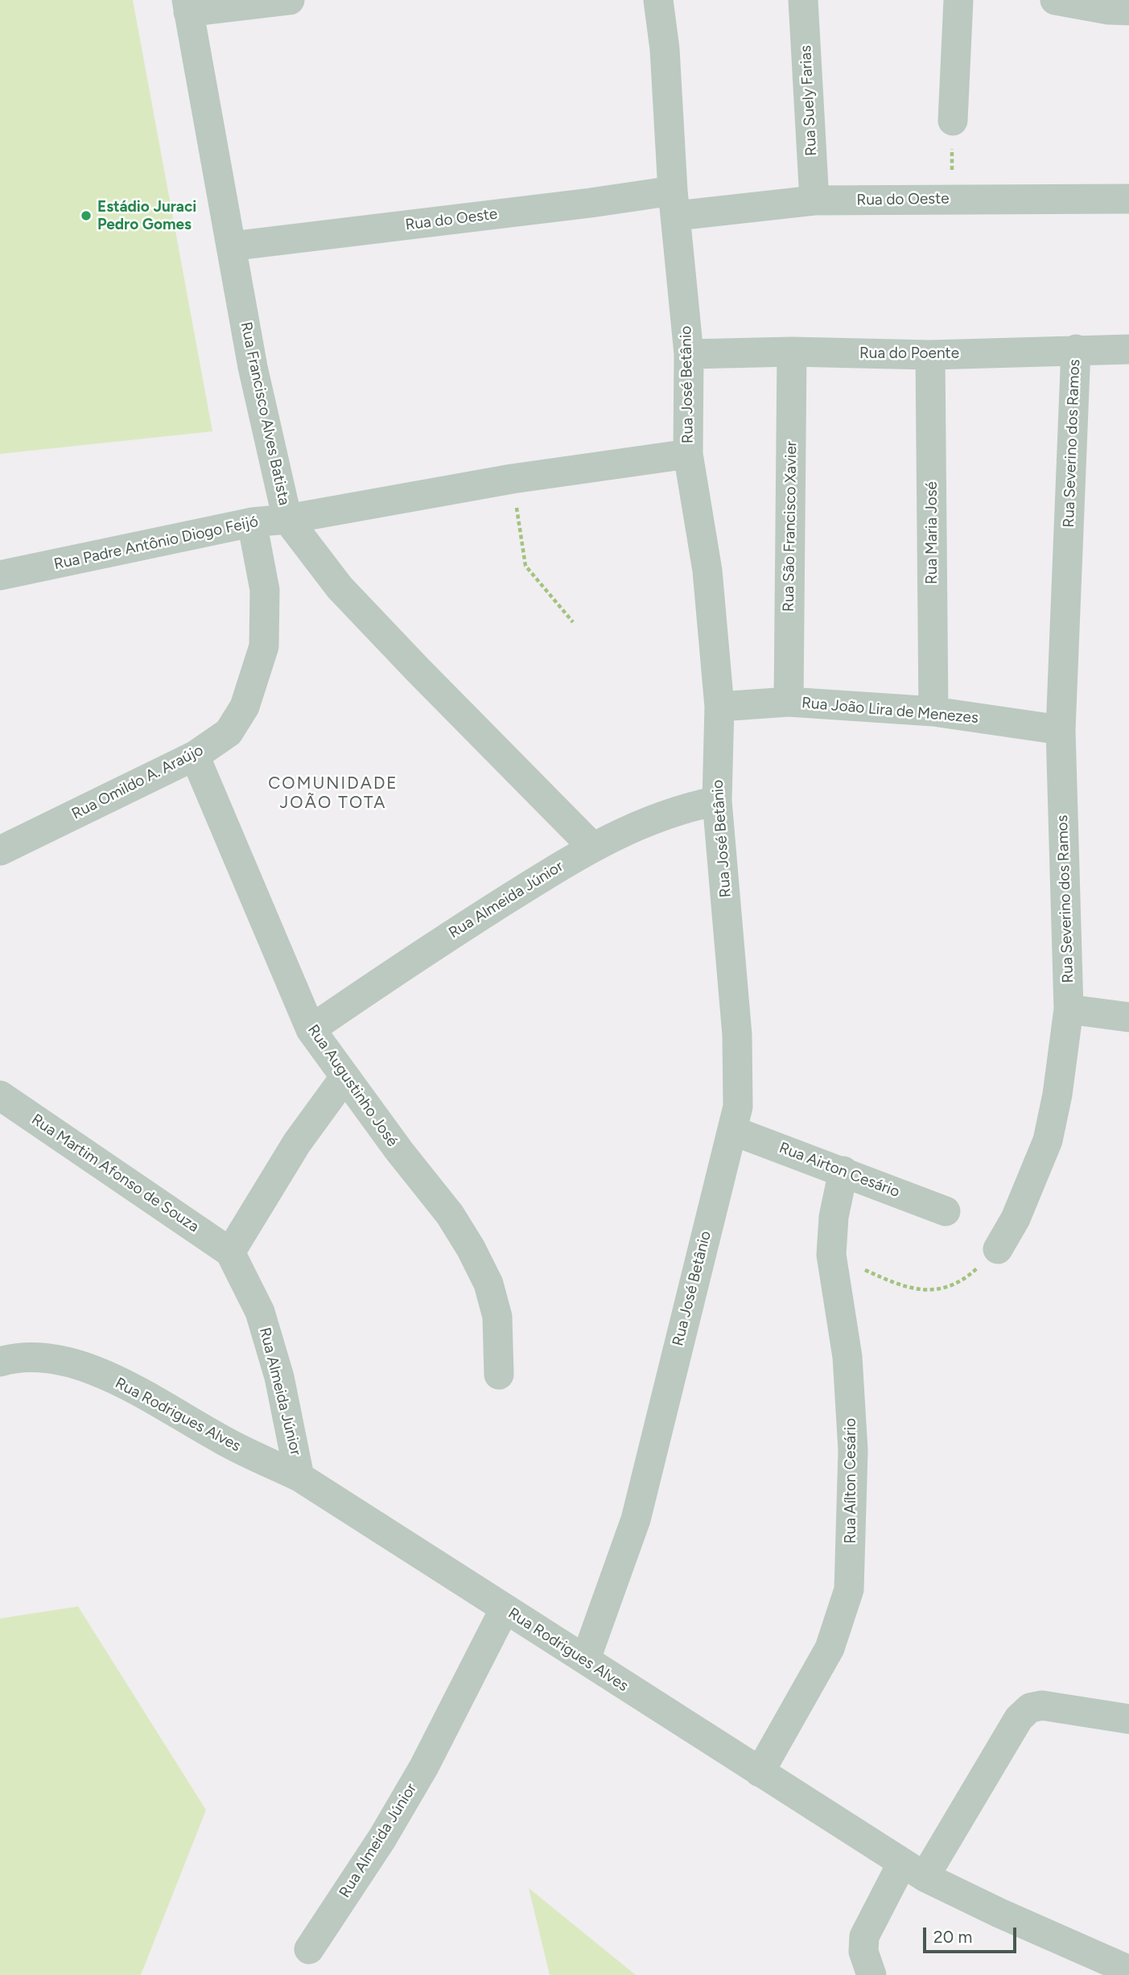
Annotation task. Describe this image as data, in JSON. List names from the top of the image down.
{
  "streets": {
    "street": [
      "Rua Suely Farias",
      "Rua do Oeste",
      "Rua do Poente",
      "Rua José Betânio",
      "Rua Francisco Alves Batista",
      "Rua Severino dos Ramos",
      "Rua São Francisco Xavier",
      "Rua Maria José",
      "Rua Padre Antônio Diogo Feijó",
      "Rua João Lira de Menezes",
      "Rua Omildo A. Araújo",
      "Rua Almeida Júnior",
      "Rua Augustinho José",
      "Rua Airton Cesário",
      "Rua Martim Afonso de Souza",
      "Rua Rodrigues Alves",
      "Rua Aílton Cesário"
    ]
  },
  "crossings": [
    ["Rua Suely Farias", "Rua do Oeste"],
    ["Rua do Oeste", "Rua José Betânio"],
    ["Rua do Oeste", "Rua Francisco Alves Batista"],
    ["Rua do Poente", "Rua José Betânio"],
    ["Rua do Poente", "Rua Severino dos Ramos"],
    ["Rua do Poente", "Rua São Francisco Xavier"],
    ["Rua do Poente", "Rua Maria José"],
    ["Rua José Betânio", "Rua Padre Antônio Diogo Feijó"],
    ["Rua José Betânio", "Rua João Lira de Menezes"],
    ["Rua José Betânio", "Rua Almeida Júnior"],
    ["Rua José Betânio", "Rua Airton Cesário"],
    ["Rua José Betânio", "Rua Rodrigues Alves"],
    ["Rua Francisco Alves Batista", "Rua Padre Antônio Diogo Feijó"],
    ["Rua Francisco Alves Batista", "Rua Almeida Júnior"],
    ["Rua Severino dos Ramos", "Rua João Lira de Menezes"],
    ["Rua São Francisco Xavier", "Rua João Lira de Menezes"],
    ["Rua Maria José", "Rua João Lira de Menezes"],
    ["Rua Padre Antônio Diogo Feijó", "Rua Omildo A. Araújo"],
    ["Rua Omildo A. Araújo", "Rua Augustinho José"],
    ["Rua Almeida Júnior", "Rua Augustinho José"],
    ["Rua Almeida Júnior", "Rua Martim Afonso de Souza"],
    ["Rua Almeida Júnior", "Rua Rodrigues Alves"],
    ["Rua Airton Cesário", "Rua Aílton Cesário"],
    ["Rua Rodrigues Alves", "Rua Aílton Cesário"]
  ],
  "districts": ["COMUNIDADE JOÃO TOTA"],
  "places": ["Estádio Juraci Pedro Gomes"],
  "scale_bar": "20 m"
}
